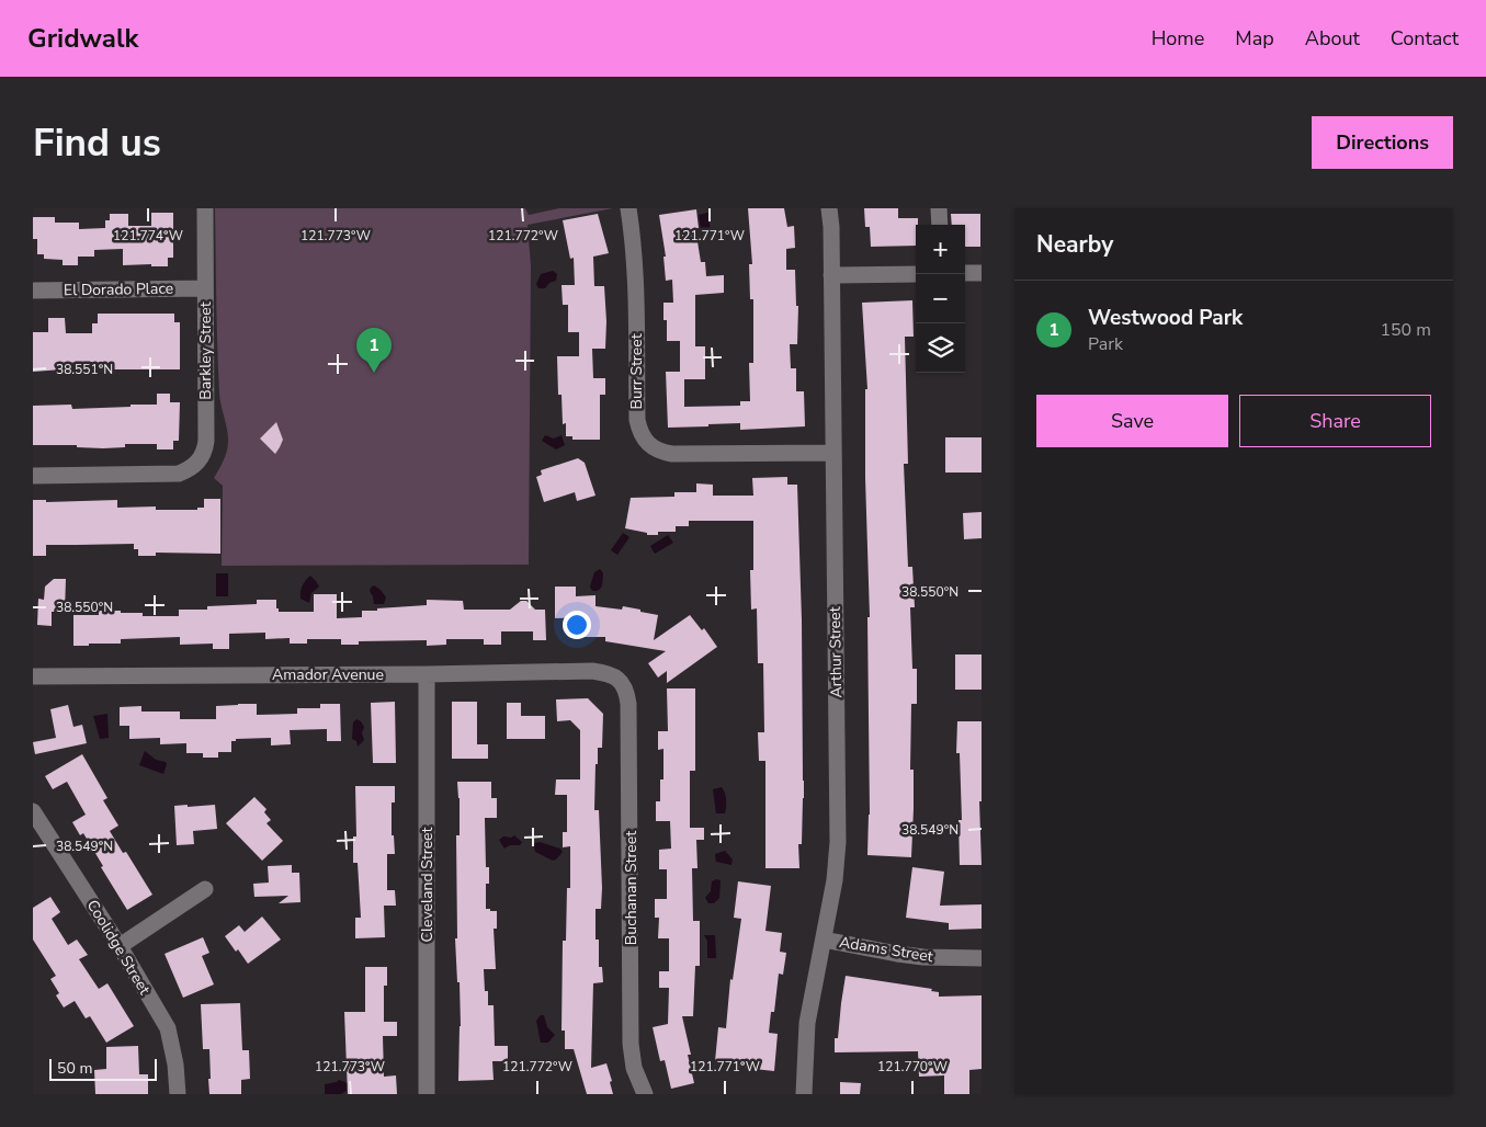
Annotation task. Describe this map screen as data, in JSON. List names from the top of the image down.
{
  "streets": {
    "street": [
      "El Dorado Place",
      "Barkley Street",
      "Burr Street",
      "Arthur Street",
      "Amador Avenue",
      "Cleveland Street",
      "Buchanan Street",
      "Coolidge Street",
      "Adams Street"
    ]
  },
  "crossings": [
    ["El Dorado Place", "Barkley Street"],
    ["Burr Street", "Arthur Street"],
    ["Arthur Street", "Adams Street"],
    ["Amador Avenue", "Cleveland Street"],
    ["Amador Avenue", "Buchanan Street"]
  ],
  "scale_bar": "50 m",
  "page": {
    "header": "Gridwalk",
    "nav": [
      "Home",
      "Map",
      "About",
      "Contact"
    ],
    "buttons": [
      "Directions",
      ["Save", "Share"]
    ],
    "title": "Find us",
    "heading": "Nearby",
    "map_buttons": ["+", "−"],
    "list": [
      {
        "mark": "1",
        "name": "Westwood Park",
        "note": "Park",
        "value": "150 m"
      }
    ],
    "pins": "1",
    "scale": "50 m"
  },
  "coordinates": [
    "121.774°W",
    "121.773°W",
    "121.772°W",
    "121.771°W",
    "38.551°N",
    "38.550°N",
    "38.549°N",
    "121.770°W"
  ]
}
